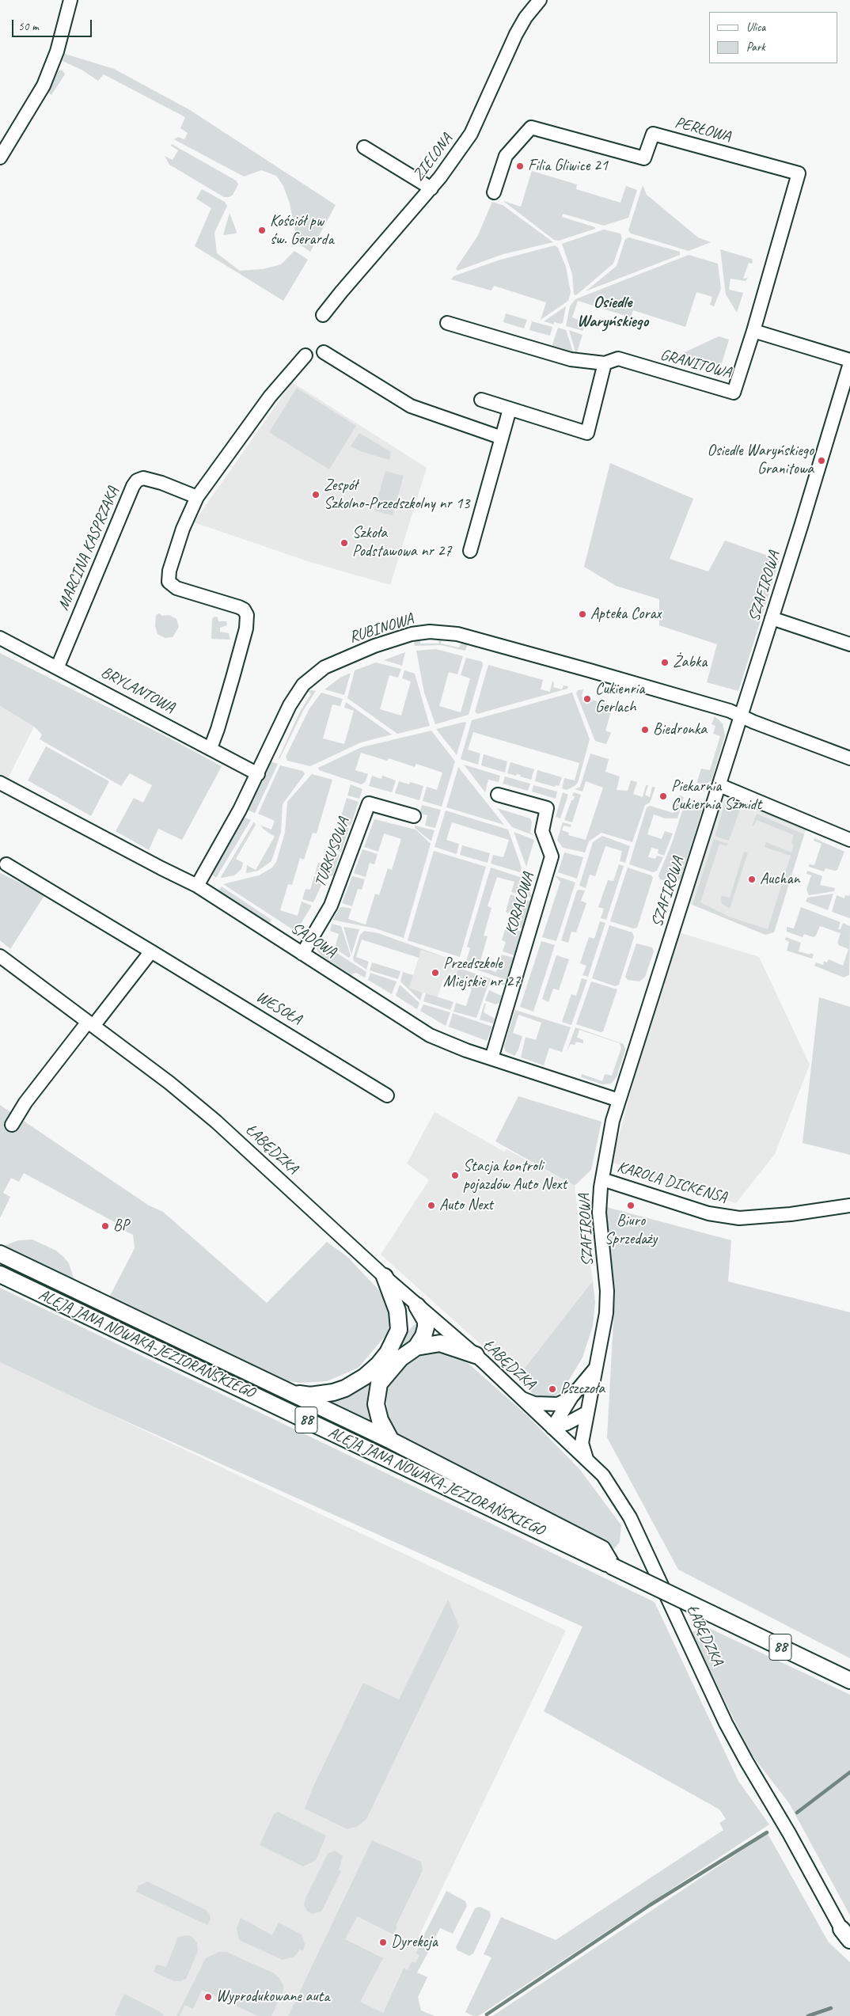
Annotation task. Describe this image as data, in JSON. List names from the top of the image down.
{
  "streets": {
    "main road": ["ALEJA JANA NOWAKA-JEZIORAŃSKIEGO", "88"],
    "street": [
      "PERŁOWA",
      "ZIELONA",
      "GRANITOWA",
      "MARCINA KASPRZAKA",
      "SZAFIROWA",
      "RUBINOWA",
      "BRYLANTOWA",
      "TURKUSOWA",
      "KORALOWA",
      "SADOWA",
      "WESOŁA",
      "ŁABĘDZKA",
      "KAROLA DICKENSA"
    ]
  },
  "crossings": [
    ["PERŁOWA", "GRANITOWA"],
    ["MARCINA KASPRZAKA", "BRYLANTOWA"],
    ["SZAFIROWA", "RUBINOWA"],
    ["SZAFIROWA", "SADOWA"],
    ["SZAFIROWA", "ŁABĘDZKA"],
    ["SZAFIROWA", "KAROLA DICKENSA"],
    ["RUBINOWA", "BRYLANTOWA"],
    ["RUBINOWA", "SADOWA"],
    ["TURKUSOWA", "SADOWA"],
    ["KORALOWA", "SADOWA"]
  ],
  "districts": ["Osiedle Waryńskiego"],
  "places": [
    "Filia Gliwice 21",
    "Kościół pw św. Gerarda",
    "Osiedle Waryńskiego Granitowa",
    "Zespół Szkolno-Przedszkolny nr 13",
    "Szkoła Podstawowa nr 27",
    "Apteka Corax",
    "Żabka",
    "Cukienria Gerlach",
    "Biedronka",
    "Piekarnia Cukiernia Szmidt",
    "Auchan",
    "Przedszkole Miejskie nr 27",
    "Stacja kontroli pojazdów Auto Next",
    "Auto Next",
    "Biuro Sprzedaży",
    "BP",
    "Pszczoła",
    "Dyrekcja",
    "Wyprodukowane auta"
  ],
  "legend": ["Ulica", "Park"],
  "scale_bar": "50 m"
}
